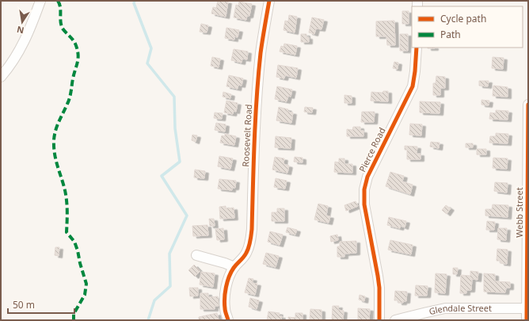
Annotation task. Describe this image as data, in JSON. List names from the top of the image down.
{
  "streets": {
    "street": [
      "Roosevelt Road",
      "Pierce Road",
      "Webb Street",
      "Glendale Street"
    ]
  },
  "crossings": [
    ["Webb Street", "Glendale Street"]
  ],
  "legend": ["Cycle path", "Path"],
  "scale_bar": "50 m",
  "north": "bottom"
}
